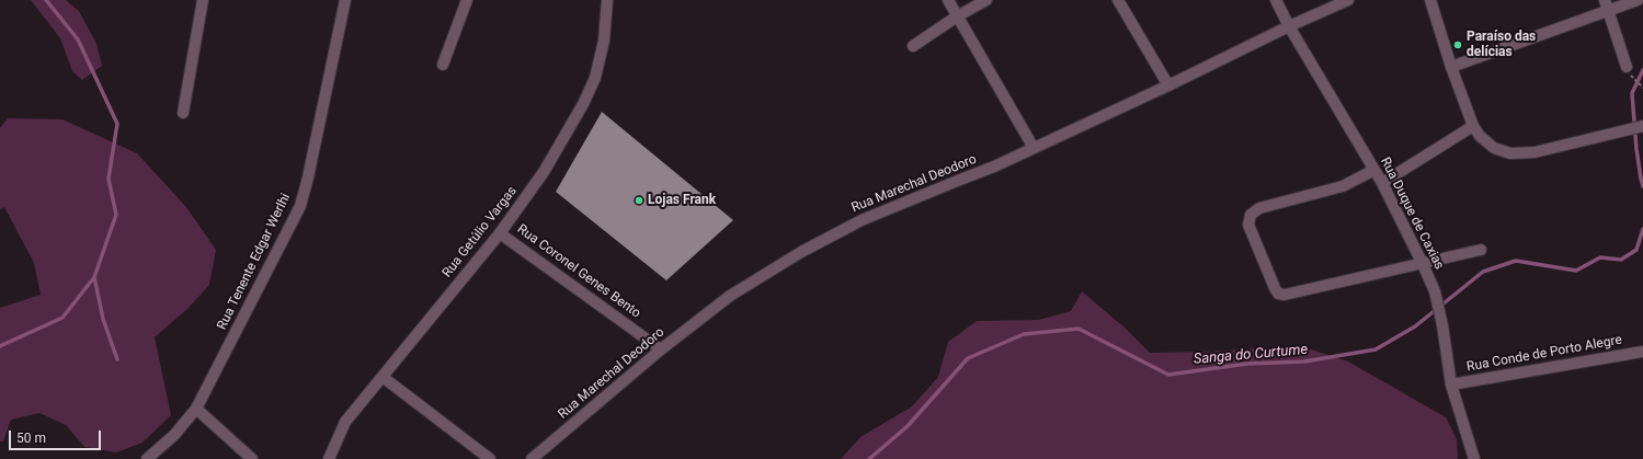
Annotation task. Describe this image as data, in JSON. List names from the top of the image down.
{
  "streets": {
    "street": [
      "Rua Marechal Deodoro",
      "Rua Duque de Caxias",
      "Rua Getúlio Vargas",
      "Rua Tenente Edgar Werlhi",
      "Rua Coronel Genes Bento",
      "Rua Conde de Porto Alegre"
    ]
  },
  "crossings": [
    ["Rua Marechal Deodoro", "Rua Duque de Caxias"],
    ["Rua Marechal Deodoro", "Rua Coronel Genes Bento"],
    ["Rua Duque de Caxias", "Rua Conde de Porto Alegre"],
    ["Rua Getúlio Vargas", "Rua Coronel Genes Bento"]
  ],
  "water": ["Sanga do Curtume"],
  "places": ["Paraíso das delícias", "Lojas Frank"],
  "scale_bar": "50 m"
}
